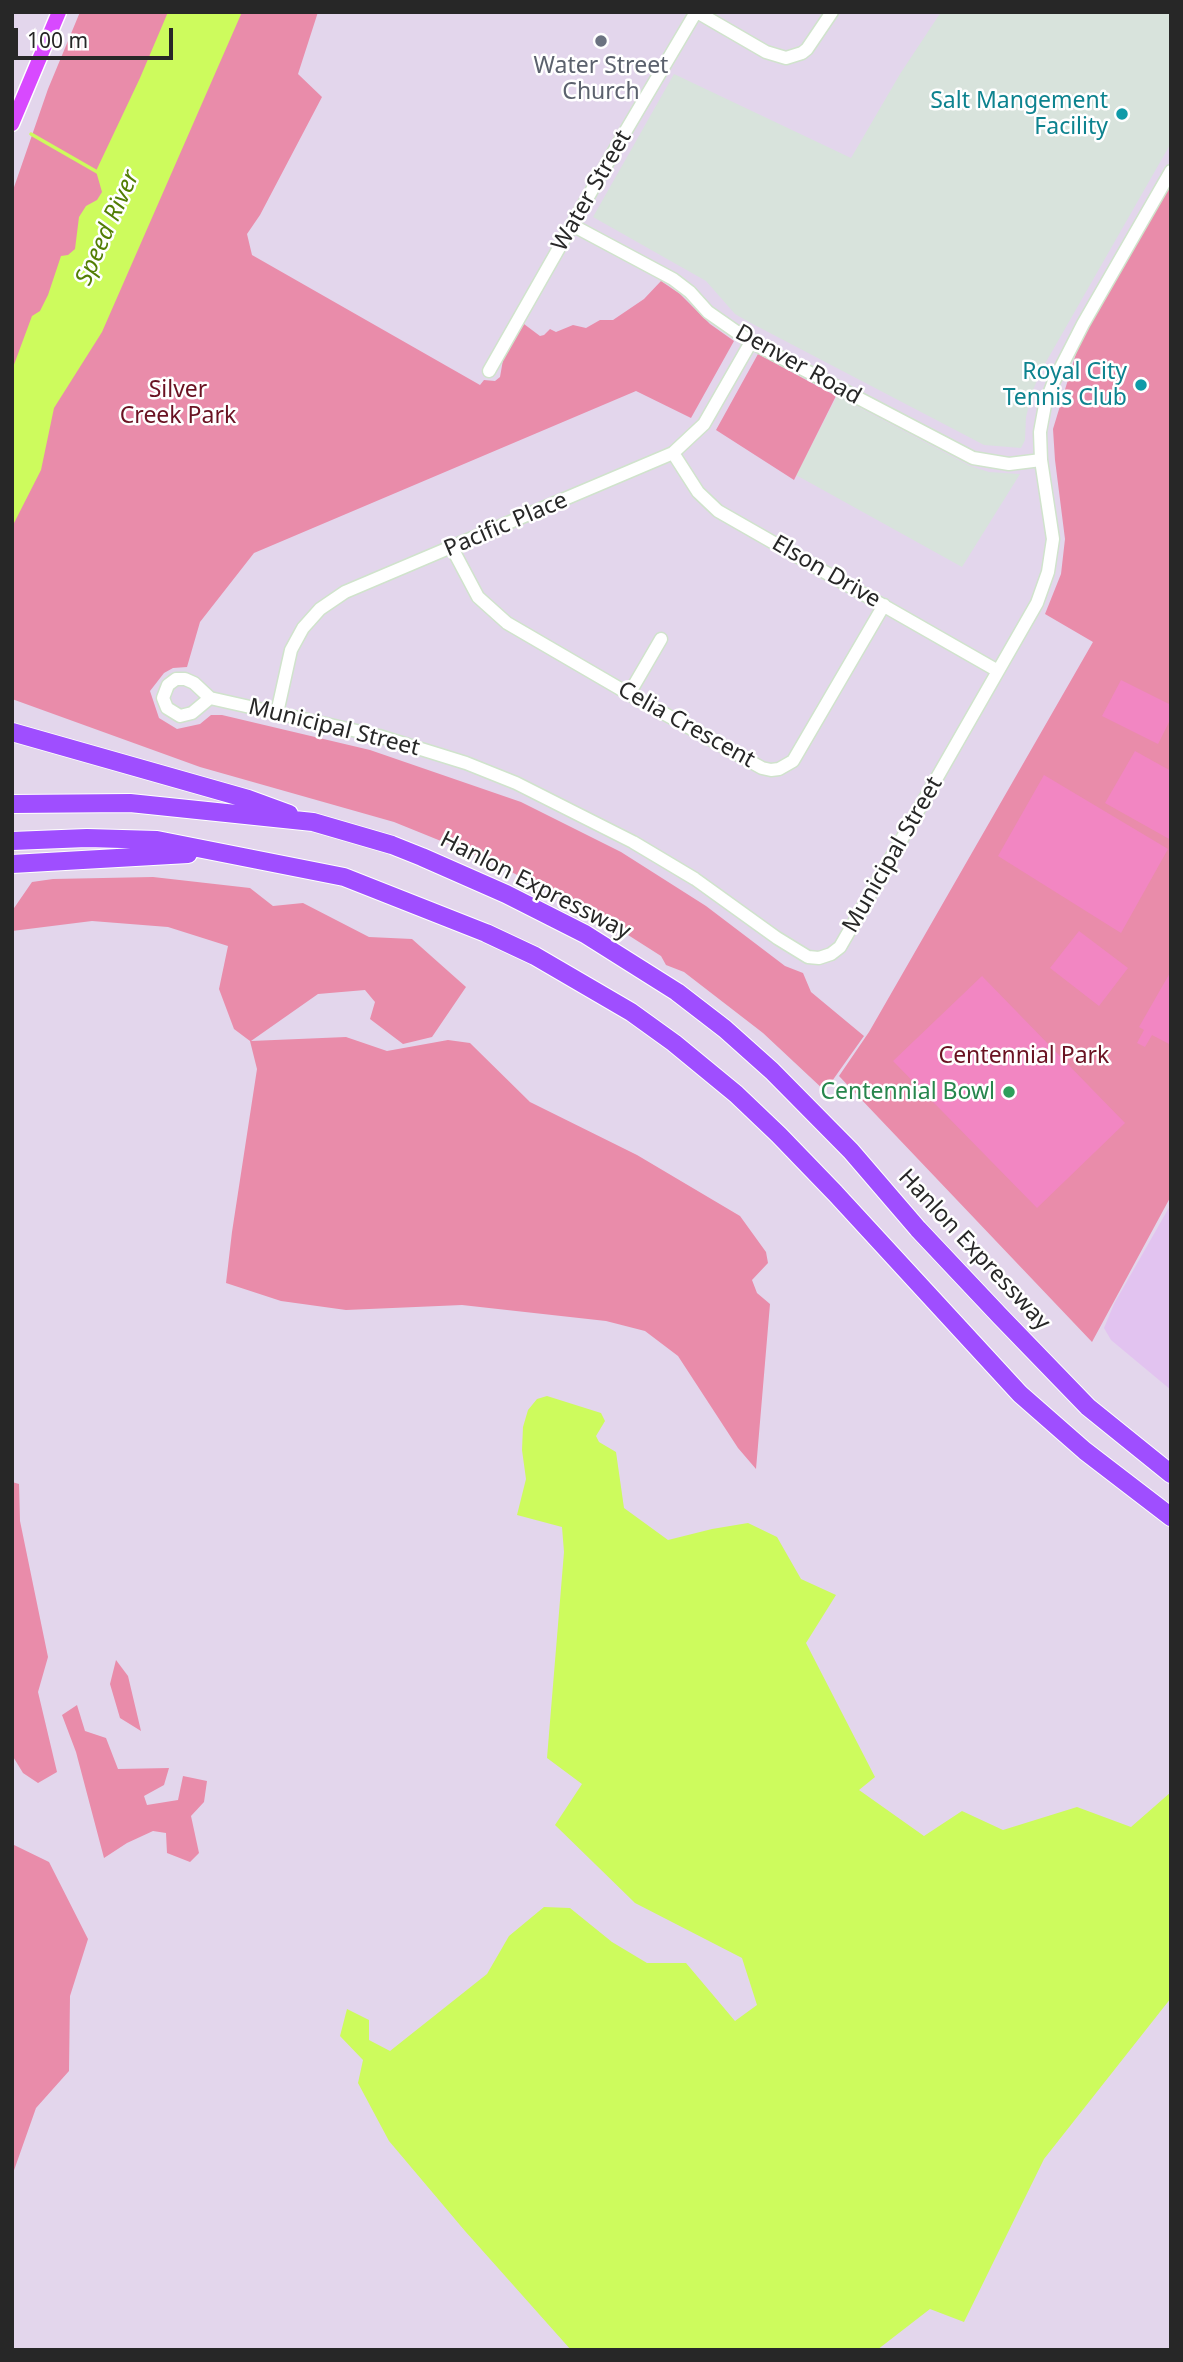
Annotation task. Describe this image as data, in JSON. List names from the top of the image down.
{
  "streets": {
    "highway": ["Hanlon Expressway"],
    "street": [
      "Water Street",
      "Denver Road",
      "Pacific Place",
      "Elson Drive",
      "Celia Crescent",
      "Municipal Street"
    ]
  },
  "crossings": [
    ["Water Street", "Denver Road"],
    ["Denver Road", "Pacific Place"],
    ["Denver Road", "Municipal Street"],
    ["Pacific Place", "Elson Drive"],
    ["Pacific Place", "Celia Crescent"],
    ["Pacific Place", "Municipal Street"],
    ["Elson Drive", "Celia Crescent"],
    ["Elson Drive", "Municipal Street"]
  ],
  "water": ["Speed River"],
  "parks": ["Silver Creek Park", "Centennial Park"],
  "places": [
    "Water Street Church",
    "Salt Mangement Facility",
    "Royal City Tennis Club",
    "Centennial Bowl"
  ],
  "scale_bar": "100 m"
}
